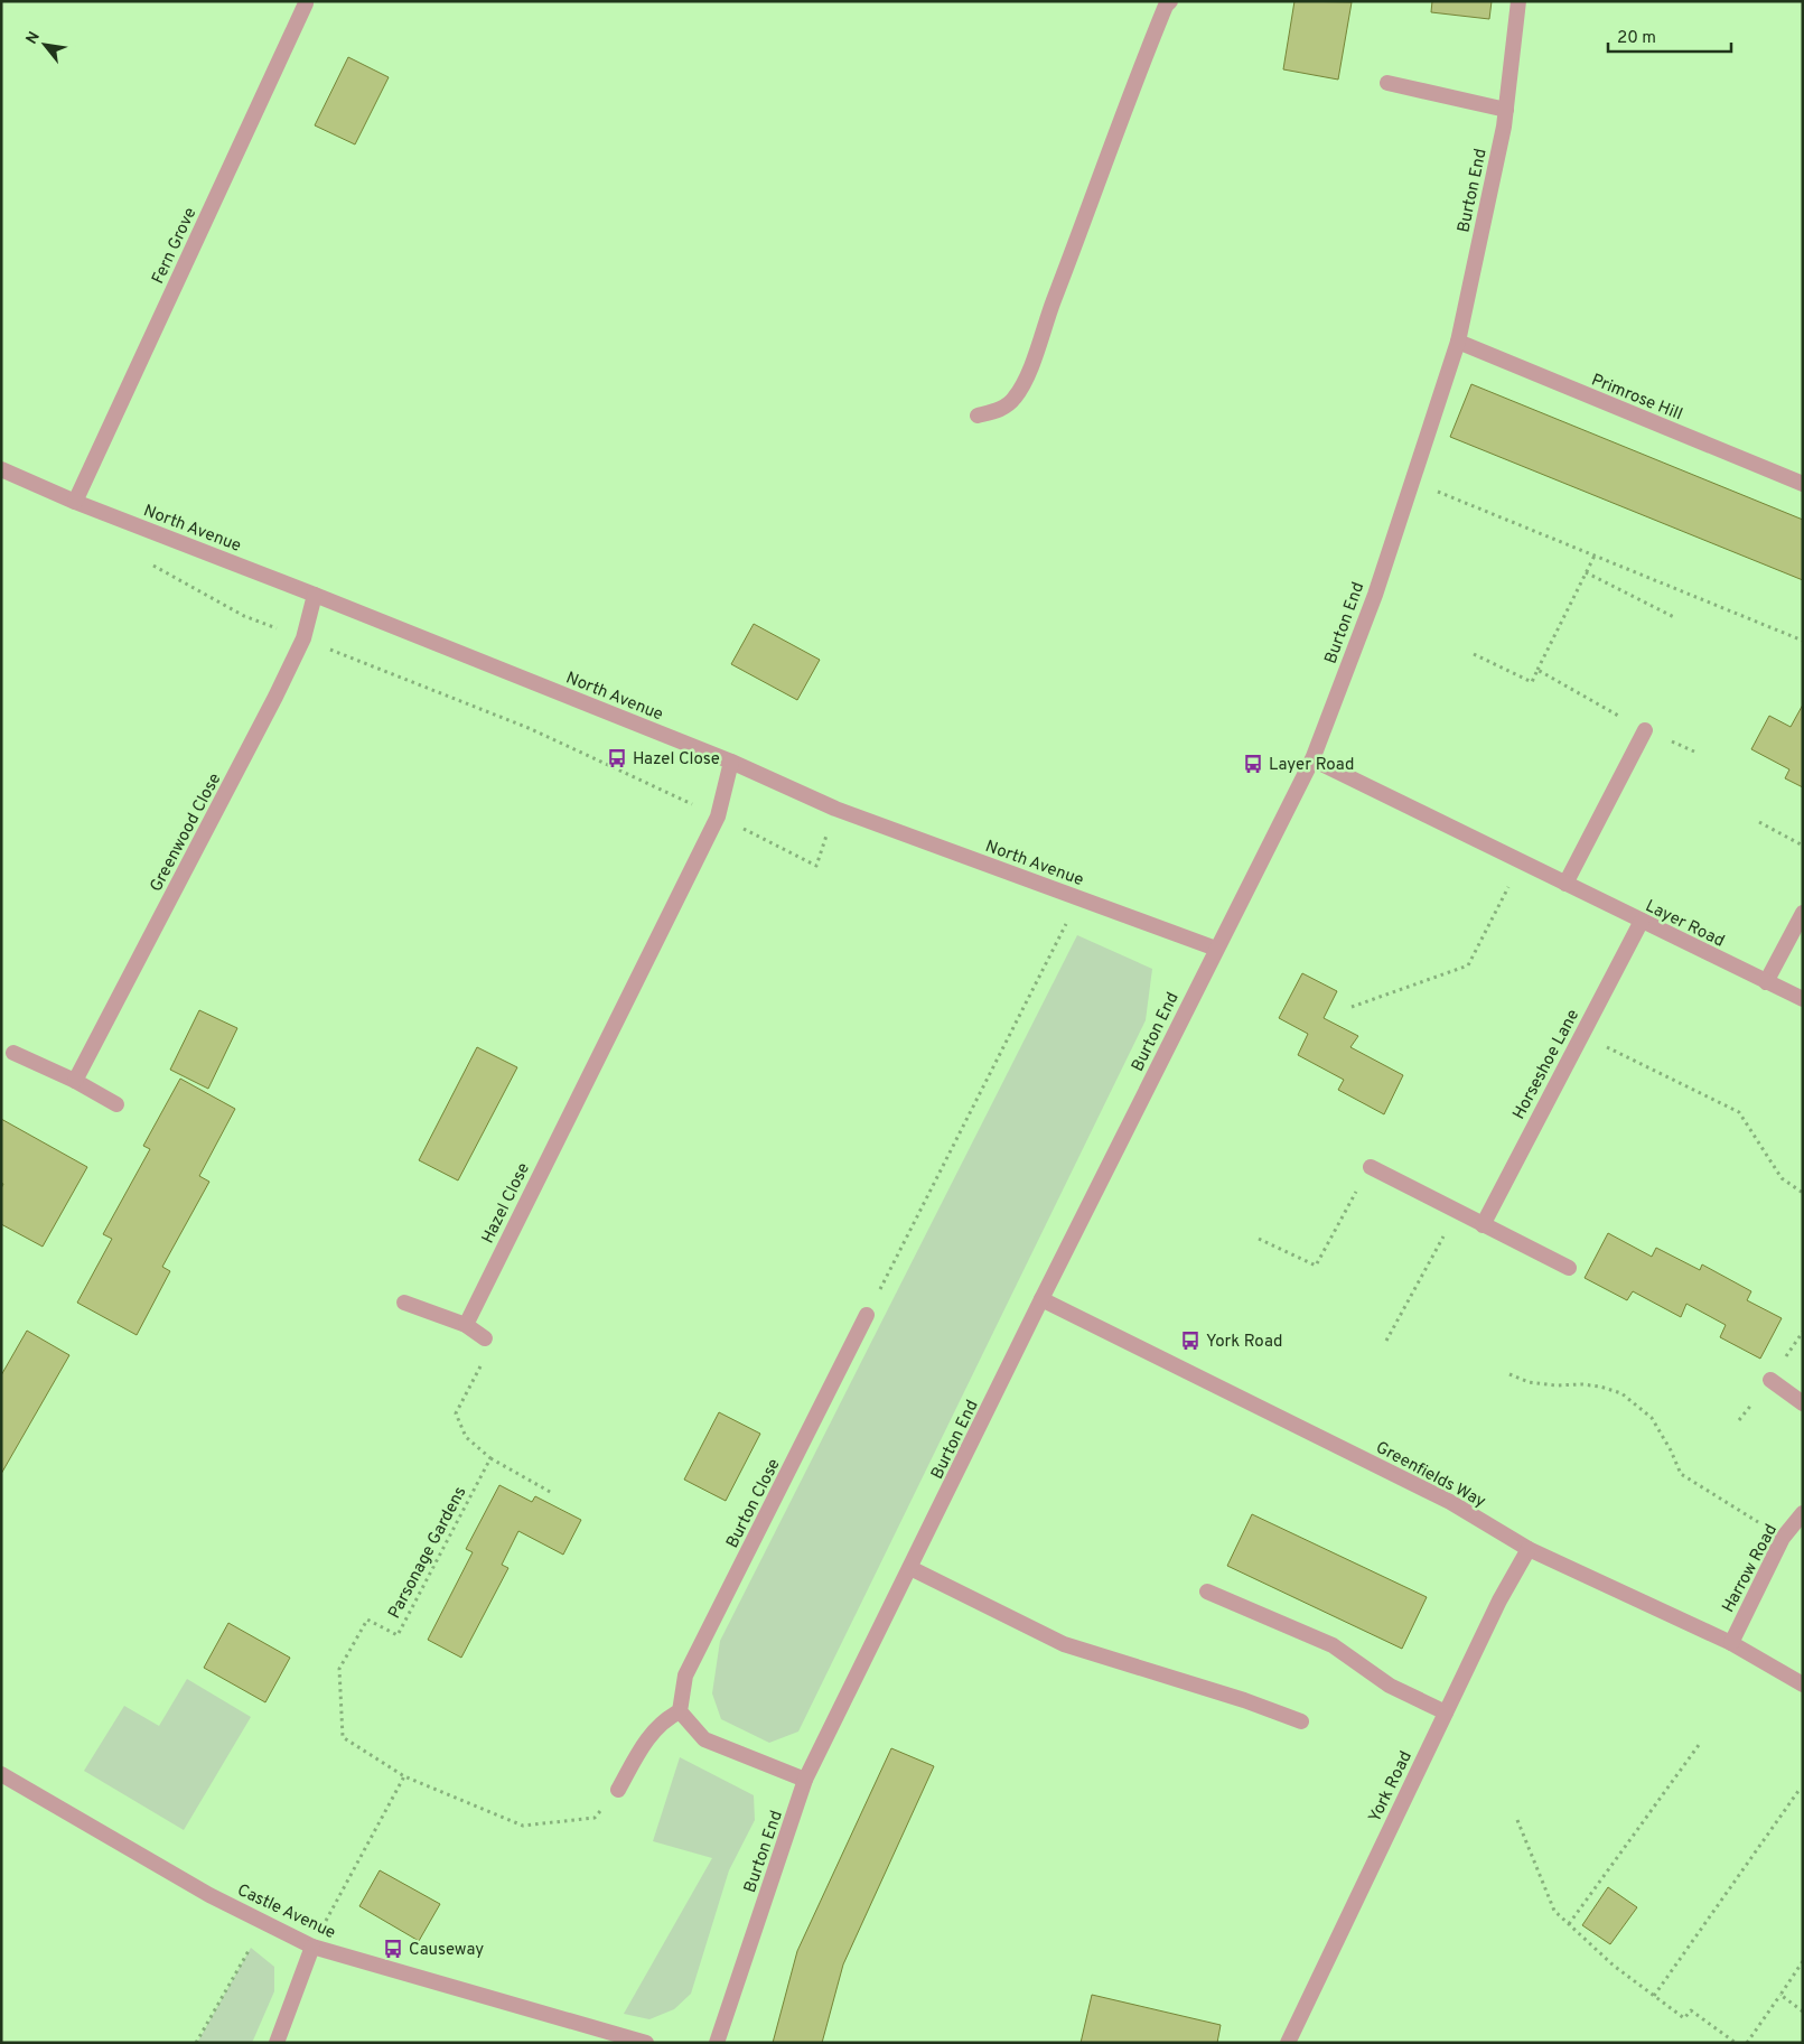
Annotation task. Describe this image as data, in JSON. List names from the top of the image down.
{
  "streets": {
    "street": [
      "Burton End",
      "Fern Grove",
      "Primrose Hill",
      "North Avenue",
      "Greenwood Close",
      "Layer Road",
      "Horseshoe Lane",
      "Hazel Close",
      "Greenfields Way",
      "Burton Close",
      "Harrow Road",
      "York Road",
      "Castle Avenue"
    ],
    "path": ["Parsonage Gardens"]
  },
  "crossings": [
    ["Burton End", "Primrose Hill"],
    ["Burton End", "North Avenue"],
    ["Burton End", "Layer Road"],
    ["Burton End", "Greenfields Way"],
    ["Fern Grove", "North Avenue"],
    ["North Avenue", "Greenwood Close"],
    ["North Avenue", "Hazel Close"],
    ["Layer Road", "Horseshoe Lane"],
    ["Greenfields Way", "Harrow Road"],
    ["Greenfields Way", "York Road"]
  ],
  "places": {
    "bus stop": [
      "Hazel Close",
      "Layer Road",
      "York Road",
      "Causeway"
    ]
  },
  "scale_bar": "20 m",
  "north": "top left"
}
